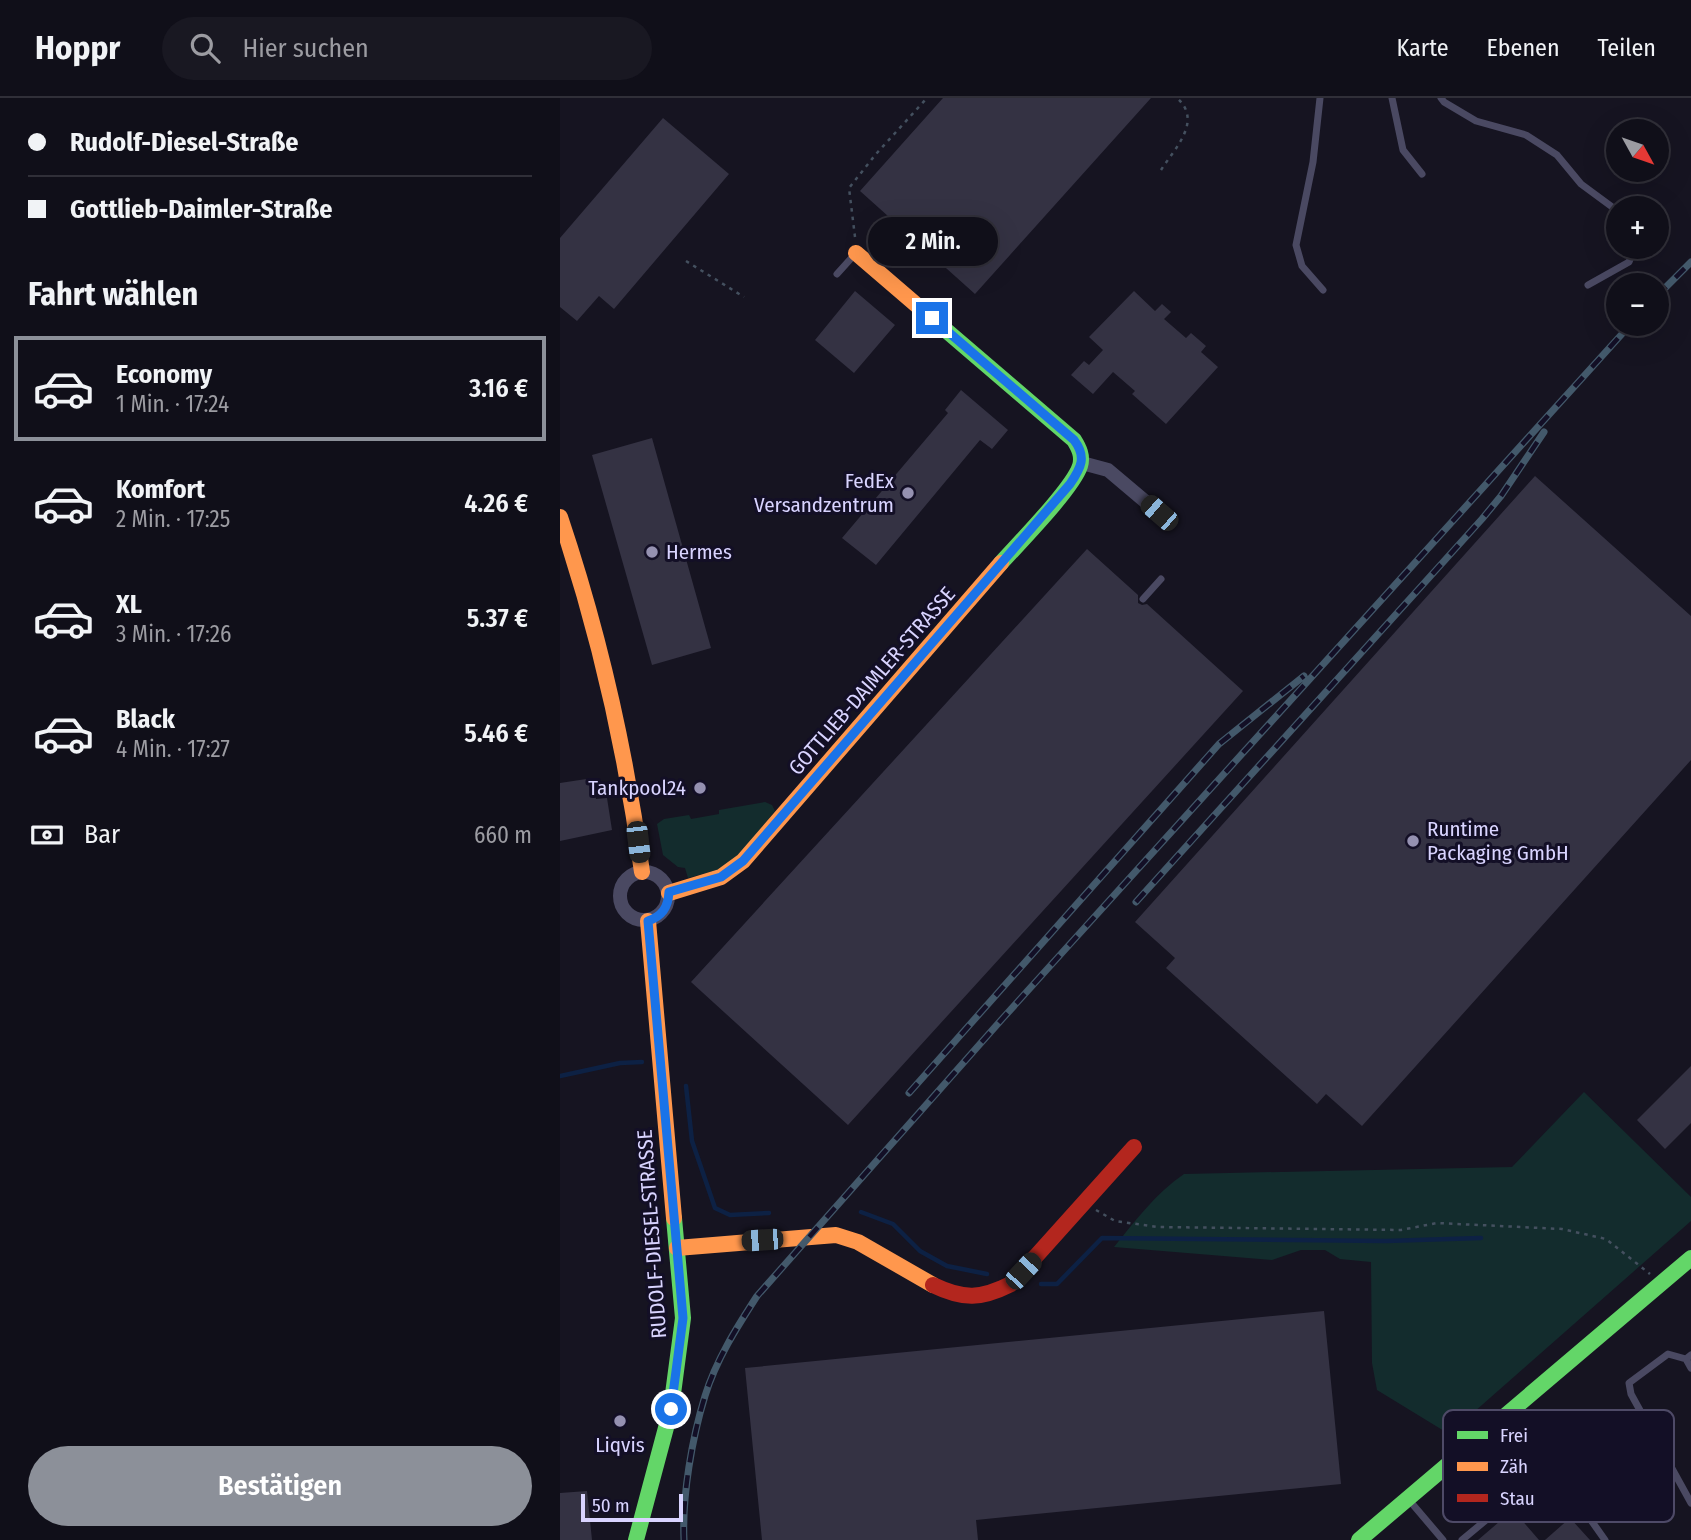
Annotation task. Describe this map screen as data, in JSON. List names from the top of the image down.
{
  "streets": {
    "street": ["GOTTLIEB-DAIMLER-STRASSE", "RUDOLF-DIESEL-STRASSE"]
  },
  "crossings": [
    ["GOTTLIEB-DAIMLER-STRASSE", "RUDOLF-DIESEL-STRASSE"]
  ],
  "places": [
    "FedEx Versandzentrum",
    "Hermes",
    "Tankpool24",
    "Runtime Packaging GmbH",
    "Liqvis"
  ],
  "legend": ["Frei", "Zäh", "Stau"],
  "scale_bar": "50 m",
  "north": "bottom right",
  "page": {
    "header": "Hoppr",
    "search": "Hier suchen",
    "nav": ["Karte", "Ebenen", "Teilen"],
    "banner": ["Rudolf-Diesel-Straße", "Gottlieb-Daimler-Straße"],
    "map_buttons": ["+", "−"],
    "bubble": "2 Min.",
    "heading": "Fahrt wählen",
    "list": [
      {
        "name": "Economy",
        "note": "1 Min. · 17:24",
        "value": "3.16 €"
      },
      {
        "name": "Komfort",
        "note": "2 Min. · 17:25",
        "value": "4.26 €"
      },
      {
        "name": "XL",
        "note": "3 Min. · 17:26",
        "value": "5.37 €"
      },
      {
        "name": "Black",
        "note": "4 Min. · 17:27",
        "value": "5.46 €"
      }
    ],
    "pay": ["Bar", "660 m"],
    "buttons": "Bestätigen",
    "scale": "50 m"
  }
}
